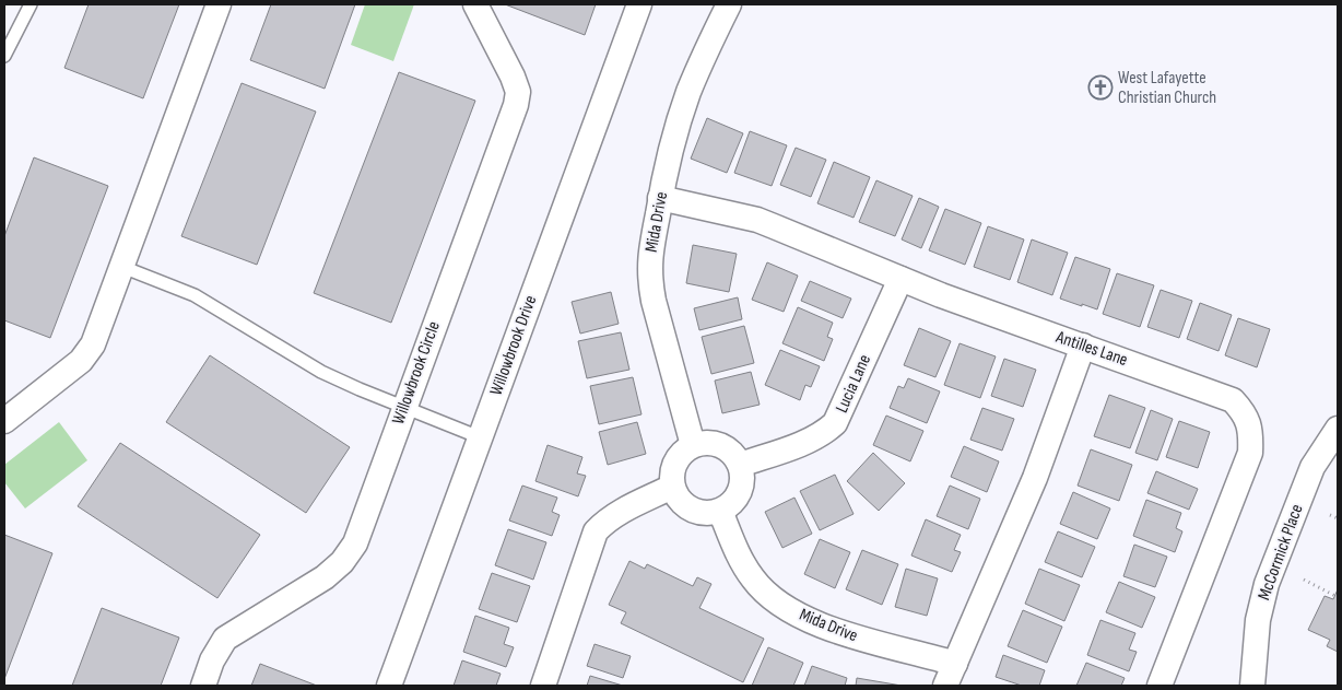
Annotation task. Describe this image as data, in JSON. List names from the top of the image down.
{
  "streets": {
    "street": [
      "Mida Drive",
      "Willowbrook Drive",
      "Antilles Lane",
      "Willowbrook Circle",
      "Lucia Lane",
      "McCormick Place"
    ]
  },
  "crossings": [
    ["Mida Drive", "Antilles Lane"],
    ["Mida Drive", "Lucia Lane"],
    ["Antilles Lane", "Lucia Lane"]
  ],
  "places": {
    "church": ["West Lafayette Christian Church"]
  }
}
